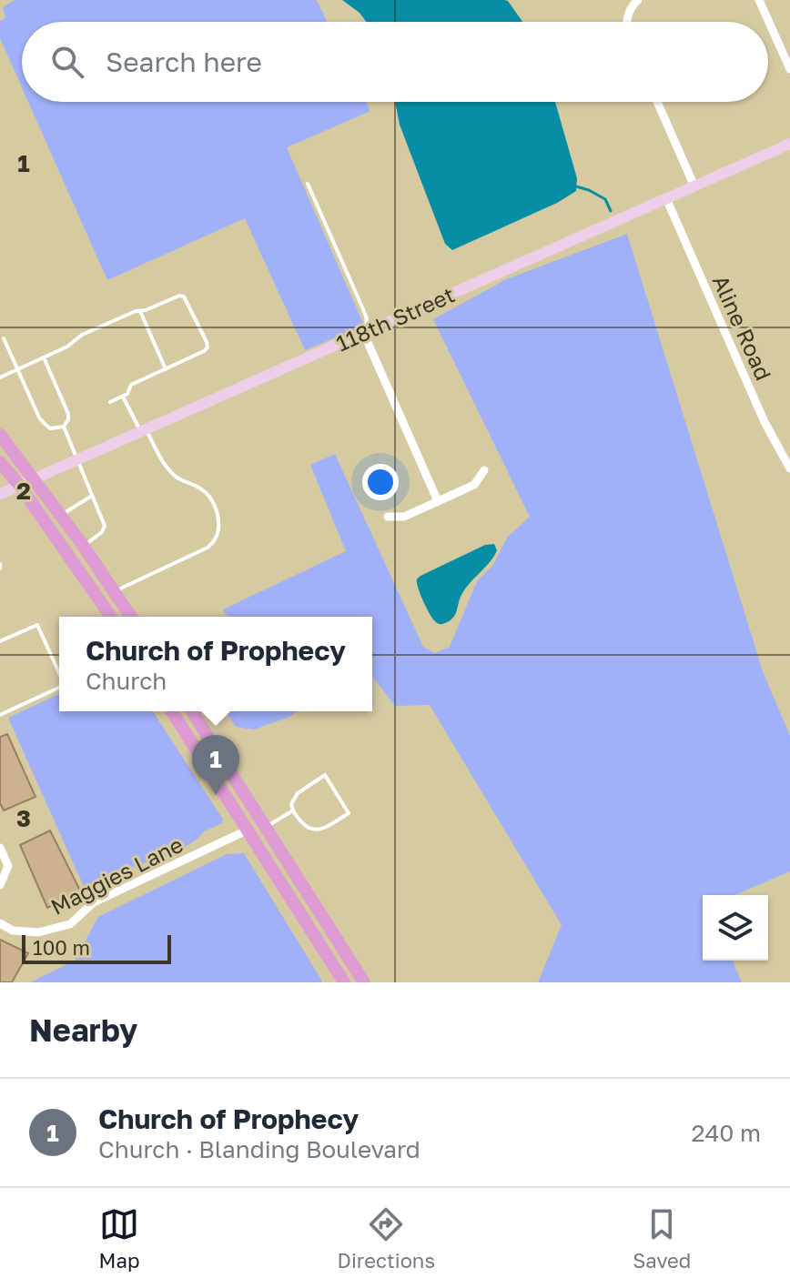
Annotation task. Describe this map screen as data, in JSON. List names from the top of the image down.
{
  "streets": {
    "street": ["118th Street", "Aline Road", "Maggies Lane"]
  },
  "crossings": [
    ["118th Street", "Aline Road"]
  ],
  "scale_bar": "100 m",
  "page": {
    "search": "Search here",
    "popup": ["Church of Prophecy", "Church"],
    "pins": "1",
    "scale": "100 m",
    "heading": "Nearby",
    "list": [
      {
        "mark": "1",
        "name": "Church of Prophecy",
        "note": "Church · Blanding Boulevard",
        "value": "240 m"
      }
    ],
    "nav": ["Map", "Directions", "Saved"]
  },
  "grid": {
    "rows": ["1", "2", "3"]
  }
}
